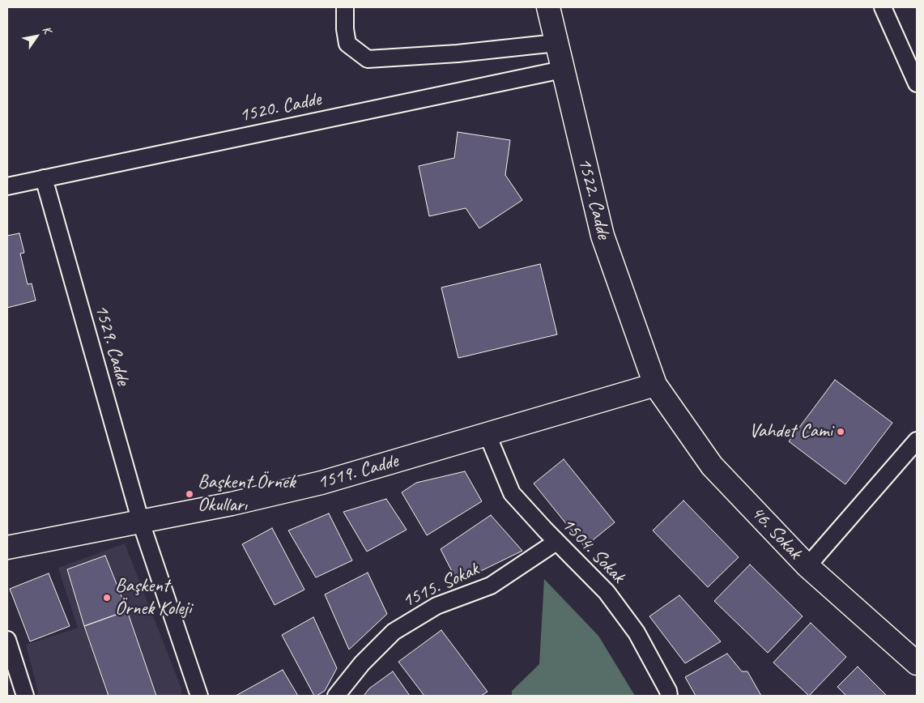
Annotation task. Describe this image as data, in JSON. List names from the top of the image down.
{
  "streets": {
    "street": [
      "1520. Cadde",
      "1522. Cadde",
      "1529. Cadde",
      "1519. Cadde",
      "46. Sokak",
      "1504. Sokak",
      "1515. Sokak"
    ]
  },
  "crossings": [
    ["1520. Cadde", "1522. Cadde"],
    ["1520. Cadde", "1529. Cadde"],
    ["1522. Cadde", "1519. Cadde"],
    ["1522. Cadde", "46. Sokak"],
    ["1529. Cadde", "1519. Cadde"],
    ["1519. Cadde", "46. Sokak"],
    ["1519. Cadde", "1504. Sokak"],
    ["1504. Sokak", "1515. Sokak"]
  ],
  "places": ["Vahdet Cami", "Başkent Örnek Okulları", "Başkent Örnek Koleji"],
  "north": "top right"
}
